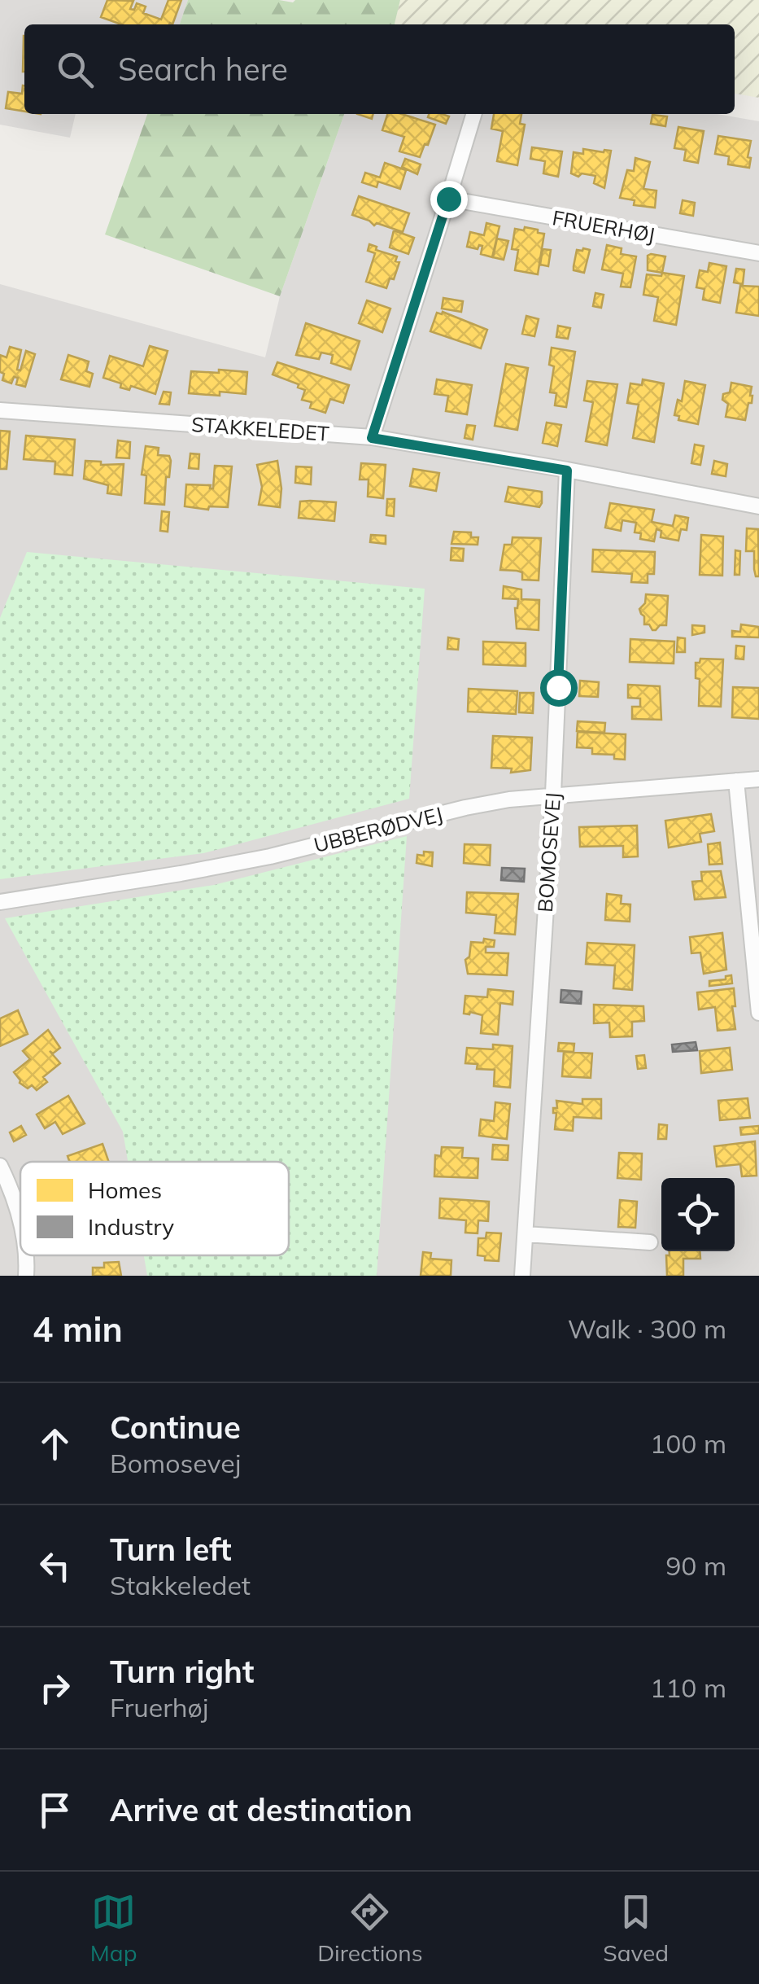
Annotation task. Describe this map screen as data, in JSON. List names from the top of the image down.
{
  "streets": {
    "street": [
      "FRUERHØJ",
      "STAKKELEDET",
      "UBBERØDVEJ",
      "BOMOSEVEJ"
    ]
  },
  "crossings": [
    ["STAKKELEDET", "BOMOSEVEJ"],
    ["UBBERØDVEJ", "BOMOSEVEJ"]
  ],
  "legend": ["Homes", "Industry"],
  "page": {
    "search": "Search here",
    "heading": ["4 min", "Walk · 300 m"],
    "list": [
      ["Continue", "Bomosevej", "100 m"],
      ["Turn left", "Stakkeledet", "90 m"],
      ["Turn right", "Fruerhøj", "110 m"],
      "Arrive at destination"
    ],
    "nav": ["Map", "Directions", "Saved"]
  }
}
